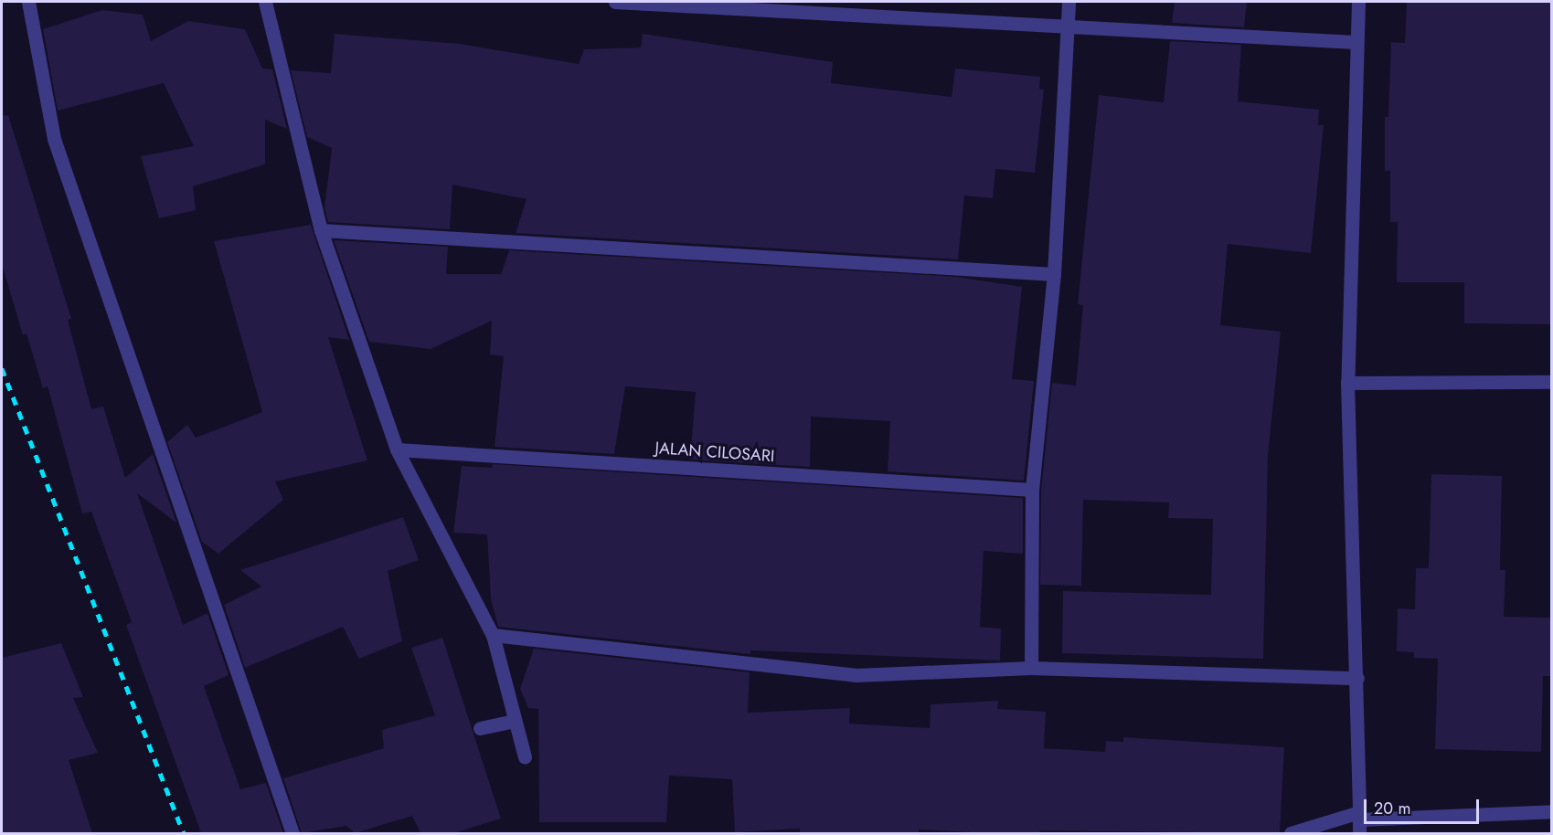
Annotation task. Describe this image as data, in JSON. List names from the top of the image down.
{
  "streets": {
    "street": ["JALAN CILOSARI"]
  },
  "scale_bar": "20 m"
}
